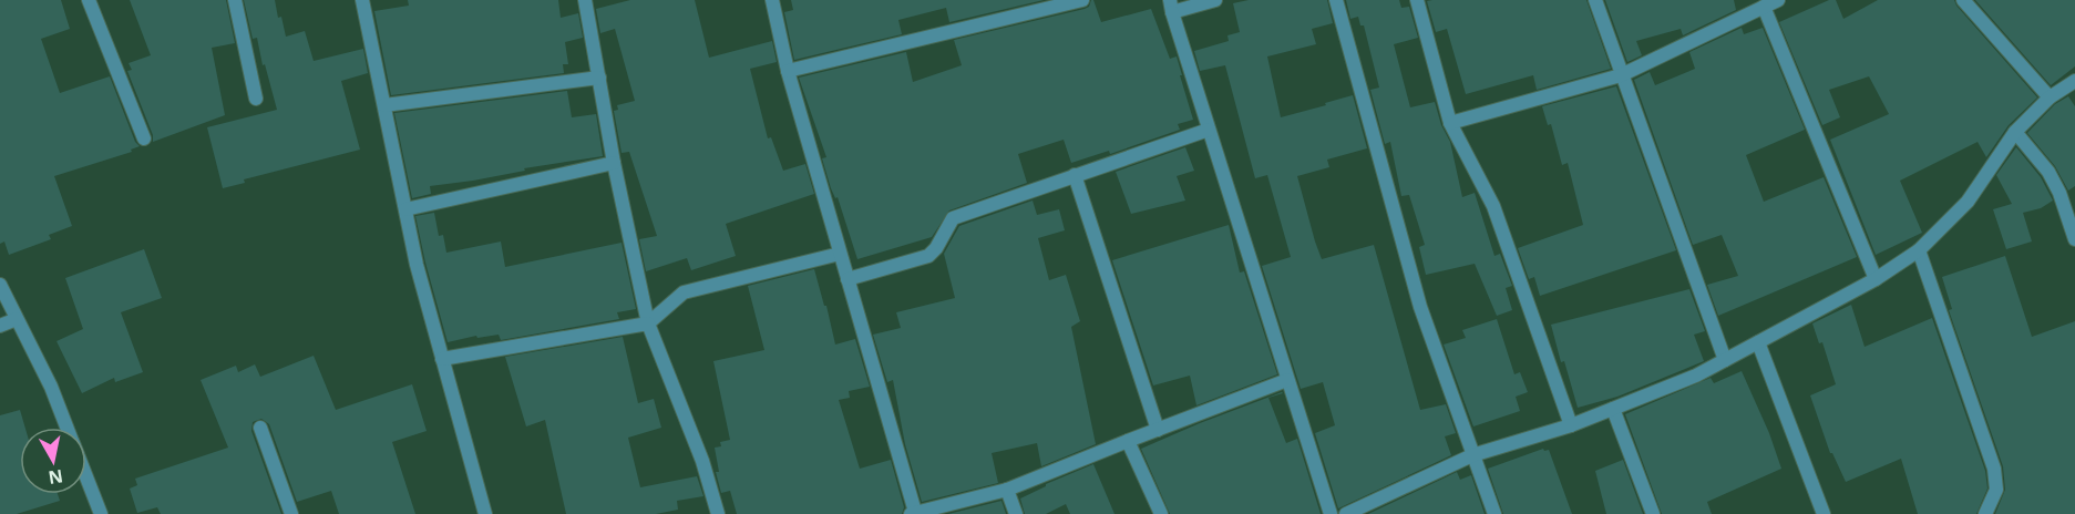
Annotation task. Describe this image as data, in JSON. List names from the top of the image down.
{
  "north": "bottom"
}
